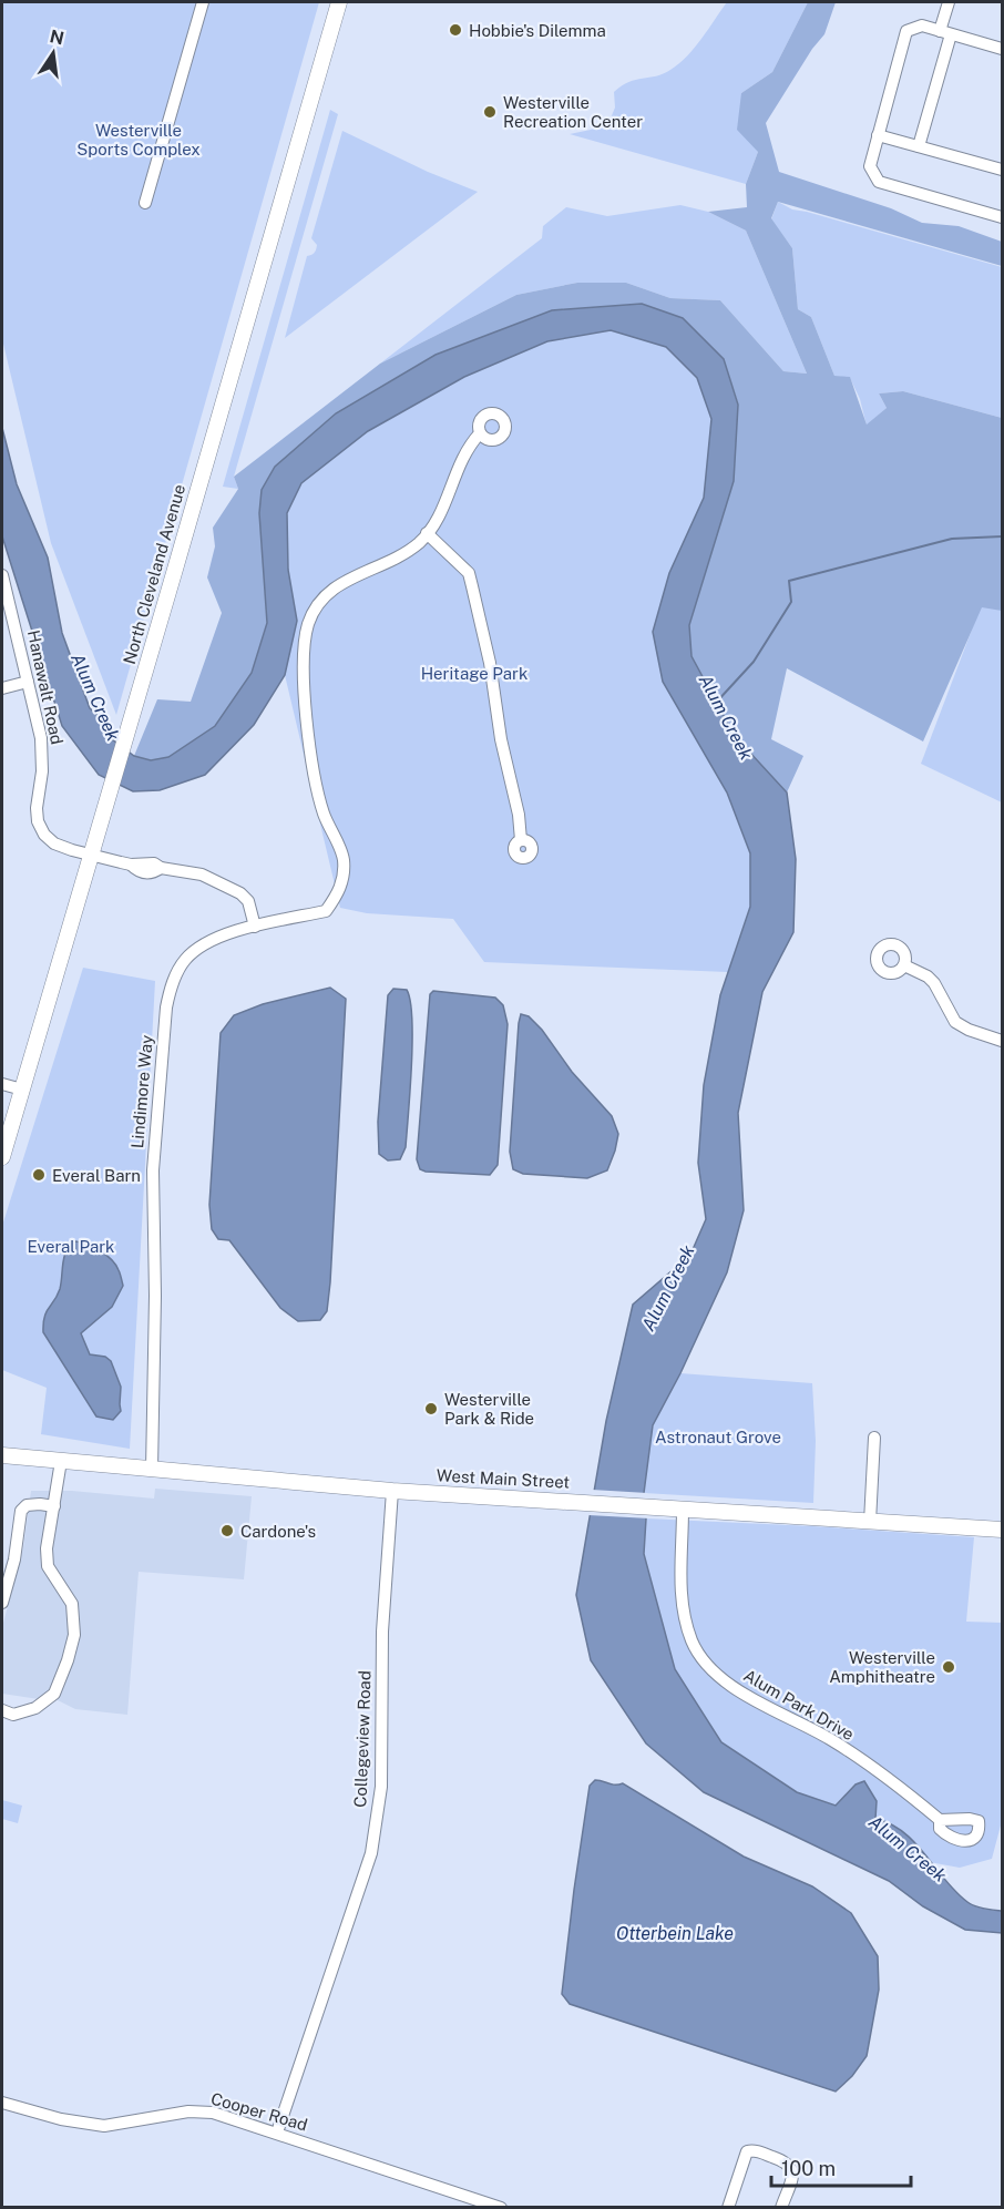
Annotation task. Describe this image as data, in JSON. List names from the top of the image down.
{
  "streets": {
    "main road": ["North Cleveland Avenue", "West Main Street"],
    "street": [
      "Hanawalt Road",
      "Lindimore Way",
      "Alum Park Drive",
      "Collegeview Road",
      "Cooper Road"
    ]
  },
  "crossings": [
    ["North Cleveland Avenue", "Hanawalt Road"],
    ["Hanawalt Road", "Lindimore Way"],
    ["Lindimore Way", "West Main Street"],
    ["West Main Street", "Alum Park Drive"],
    ["West Main Street", "Collegeview Road"],
    ["Collegeview Road", "Cooper Road"]
  ],
  "water": ["Alum Creek", "Otterbein Lake"],
  "parks": [
    "Westerville Sports Complex",
    "Heritage Park",
    "Everal Park",
    "Astronaut Grove"
  ],
  "places": [
    "Hobbie's Dilemma",
    "Westerville Recreation Center",
    "Everal Barn",
    "Westerville Park & Ride",
    "Cardone's",
    "Westerville Amphitheatre"
  ],
  "scale_bar": "100 m",
  "north": "top"
}
